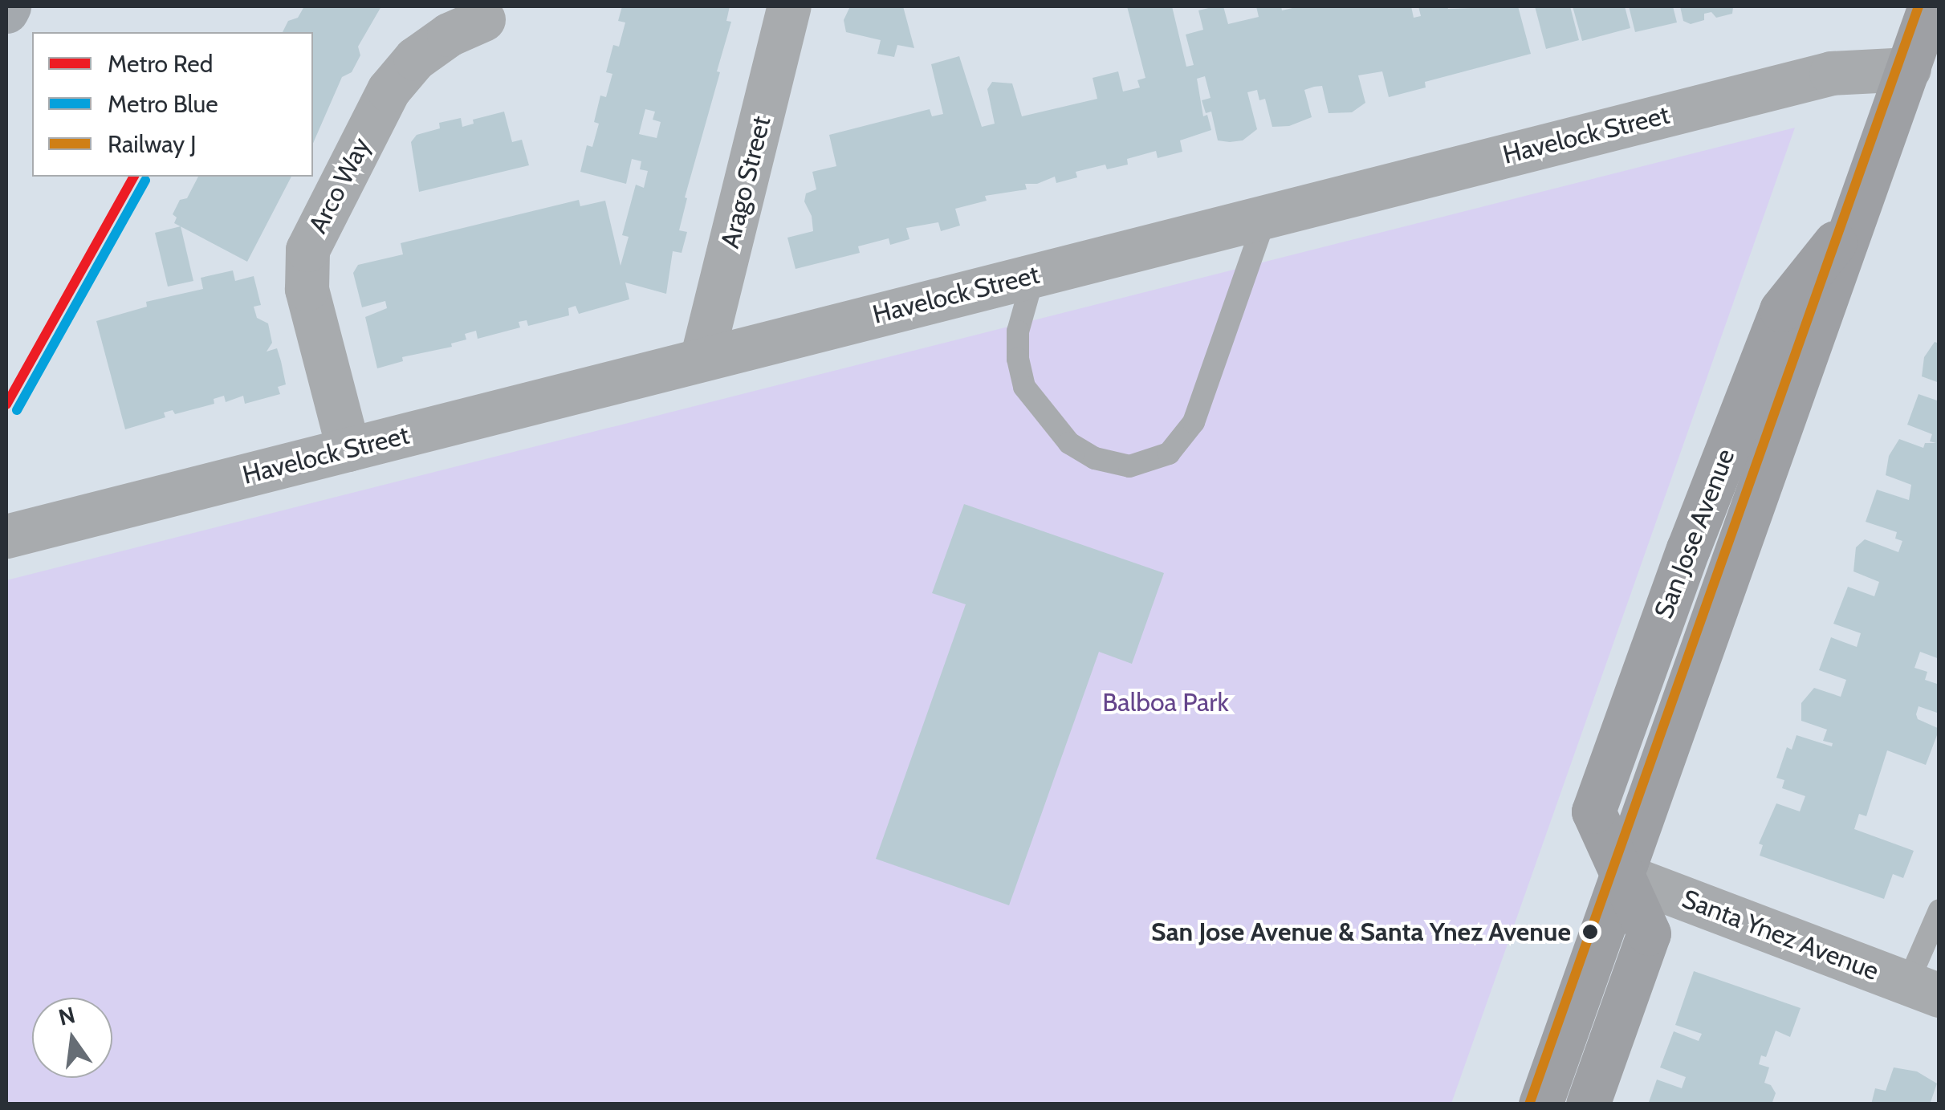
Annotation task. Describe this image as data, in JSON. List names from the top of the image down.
{
  "streets": {
    "main road": ["San Jose Avenue"],
    "street": [
      "Havelock Street",
      "Arago Street",
      "Arco Way",
      "Santa Ynez Avenue"
    ]
  },
  "crossings": [
    ["Havelock Street", "Arago Street"],
    ["Havelock Street", "Arco Way"],
    ["Havelock Street", "San Jose Avenue"],
    ["San Jose Avenue", "Santa Ynez Avenue"]
  ],
  "parks": ["Balboa Park"],
  "places": ["San Jose Avenue & Santa Ynez Avenue"],
  "lines": ["rail line J", "metro line Red", "metro line Blue"],
  "legend": ["Metro Red", "Metro Blue", "Railway J"],
  "north": "top"
}
